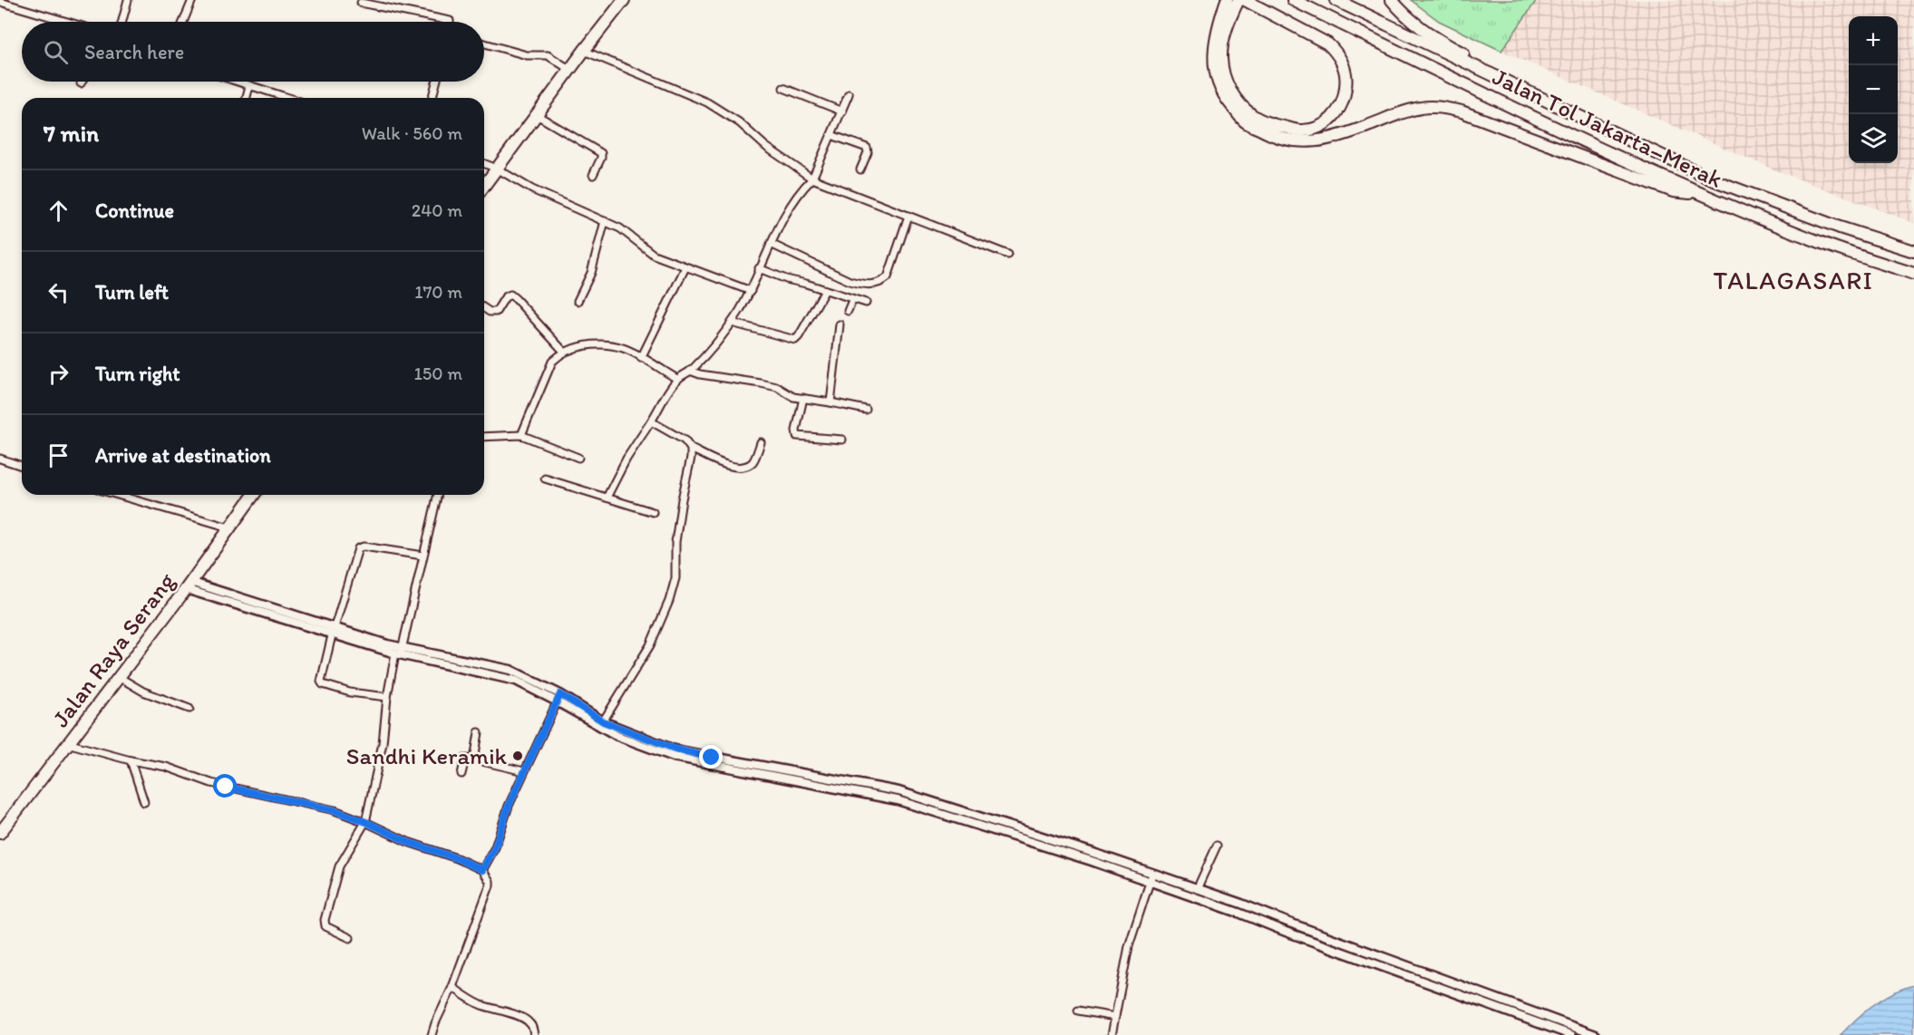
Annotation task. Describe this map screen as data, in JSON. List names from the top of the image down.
{
  "streets": {
    "highway": ["Jalan Tol Jakarta–Merak", "Jalan Raya Serang"]
  },
  "districts": ["TALAGASARI"],
  "places": ["Sandhi Keramik"],
  "page": {
    "map_buttons": ["+", "−"],
    "search": "Search here",
    "heading": ["7 min", "Walk · 560 m"],
    "list": [
      ["Continue", "240 m"],
      ["Turn left", "170 m"],
      ["Turn right", "150 m"],
      "Arrive at destination"
    ]
  }
}
